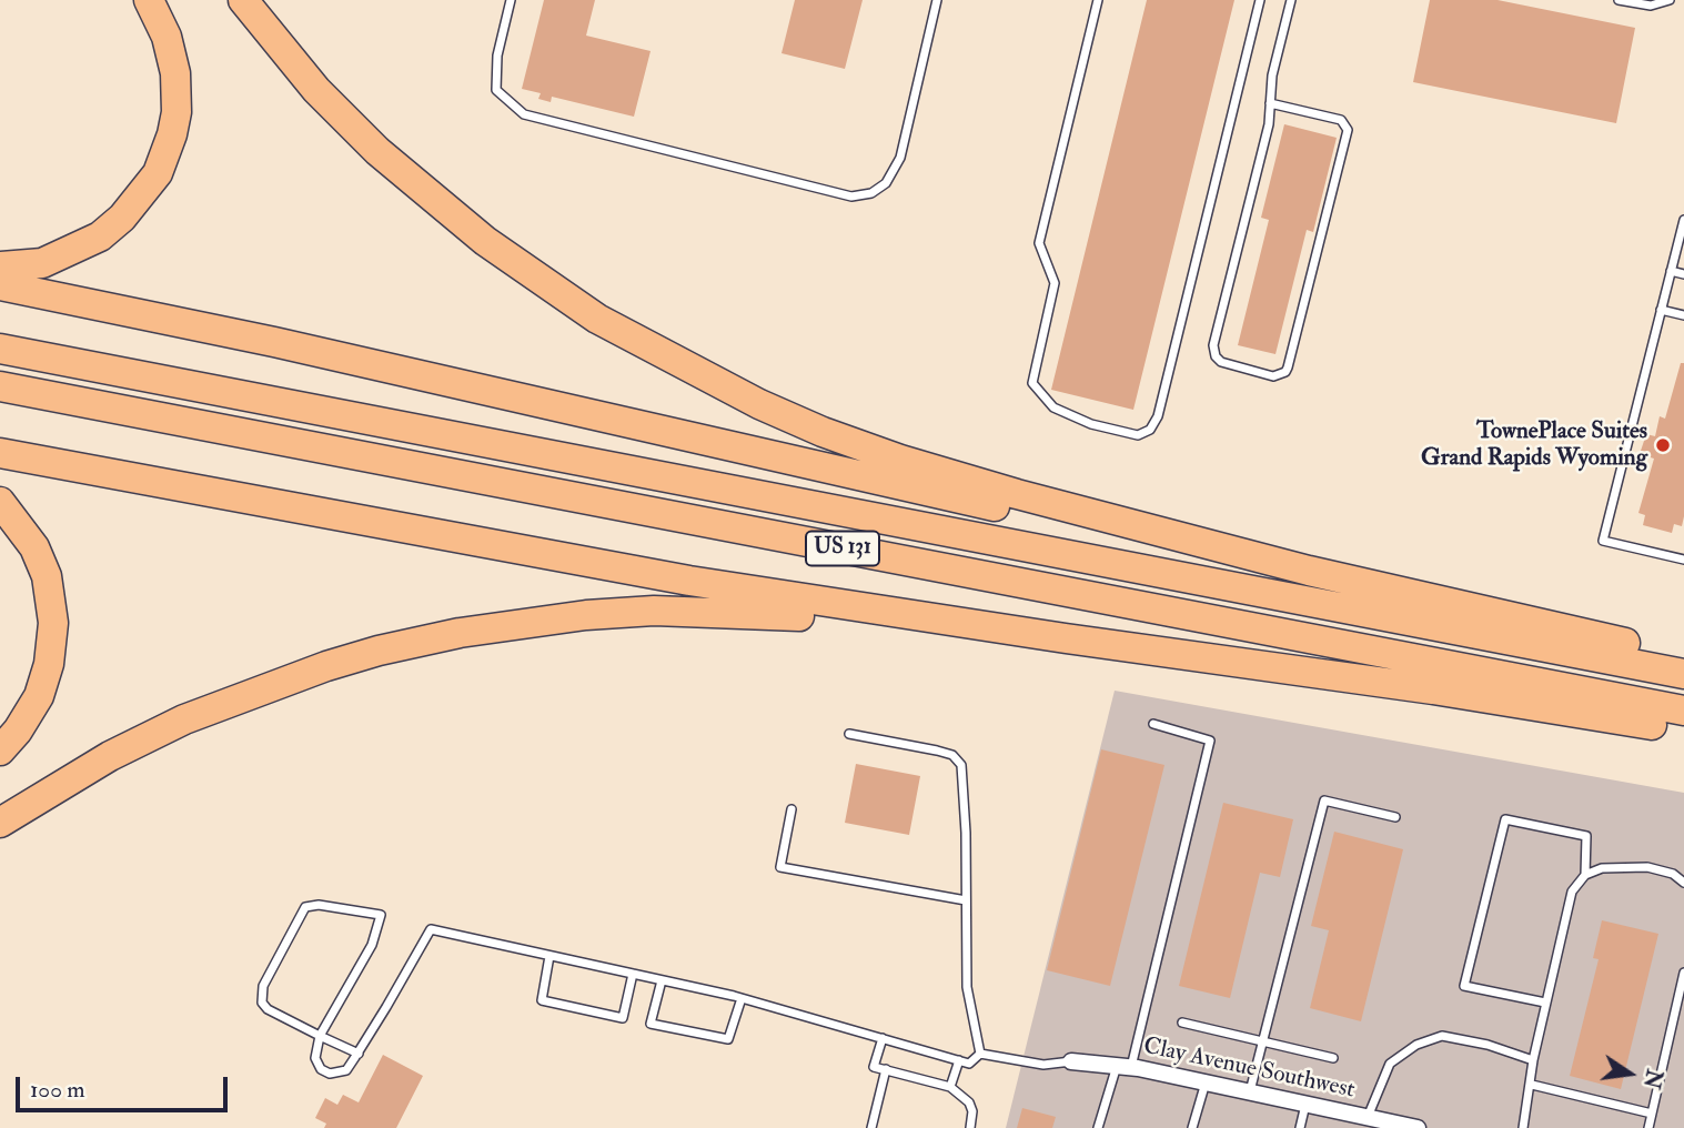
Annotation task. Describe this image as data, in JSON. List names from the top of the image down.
{
  "streets": {
    "highway": ["US 131"],
    "street": ["Clay Avenue Southwest"]
  },
  "places": ["TownePlace Suites Grand Rapids Wyoming"],
  "scale_bar": "100 m",
  "north": "right"
}
